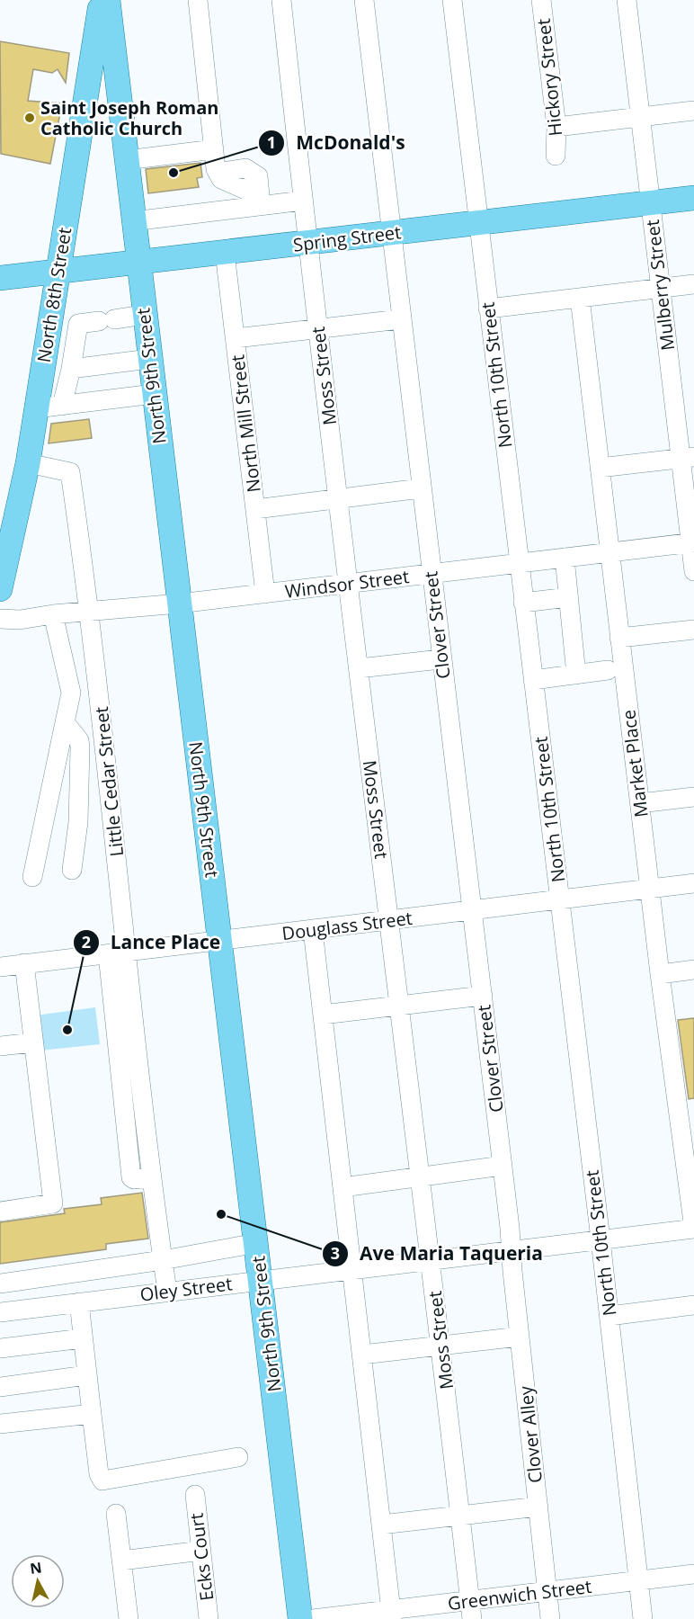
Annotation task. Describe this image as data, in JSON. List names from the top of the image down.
{
  "streets": {
    "main road": ["Spring Street", "North 8th Street", "North 9th Street"],
    "street": [
      "Hickory Street",
      "Mulberry Street",
      "North 10th Street",
      "Moss Street",
      "North Mill Street",
      "Windsor Street",
      "Clover Street",
      "Market Place",
      "Little Cedar Street",
      "Douglass Street",
      "Oley Street",
      "Clover Alley",
      "Ecks Court",
      "Greenwich Street"
    ]
  },
  "crossings": [
    ["Spring Street", "Mulberry Street"],
    ["Spring Street", "North 8th Street"],
    ["Spring Street", "North 10th Street"],
    ["Spring Street", "North 9th Street"],
    ["Spring Street", "Moss Street"],
    ["Spring Street", "North Mill Street"],
    ["Spring Street", "Clover Street"],
    ["Mulberry Street", "Windsor Street"],
    ["North 8th Street", "Little Cedar Street"],
    ["North 10th Street", "Windsor Street"],
    ["North 10th Street", "Douglass Street"],
    ["North 10th Street", "Oley Street"],
    ["North 10th Street", "Greenwich Street"],
    ["North 9th Street", "Windsor Street"],
    ["North 9th Street", "Douglass Street"],
    ["North 9th Street", "Oley Street"],
    ["Moss Street", "Windsor Street"],
    ["Moss Street", "Douglass Street"],
    ["Moss Street", "Oley Street"],
    ["Moss Street", "Greenwich Street"],
    ["North Mill Street", "Windsor Street"],
    ["Windsor Street", "Clover Street"],
    ["Windsor Street", "Market Place"],
    ["Windsor Street", "Little Cedar Street"],
    ["Clover Street", "Douglass Street"],
    ["Clover Street", "Oley Street"],
    ["Clover Street", "Clover Alley"],
    ["Market Place", "Douglass Street"],
    ["Market Place", "Oley Street"],
    ["Little Cedar Street", "Douglass Street"],
    ["Little Cedar Street", "Oley Street"],
    ["Oley Street", "Clover Alley"],
    ["Clover Alley", "Greenwich Street"]
  ],
  "places": [
    "Saint Joseph Roman Catholic Church",
    "McDonald's",
    "Lance Place",
    "Ave Maria Taqueria"
  ],
  "north": "top"
}
